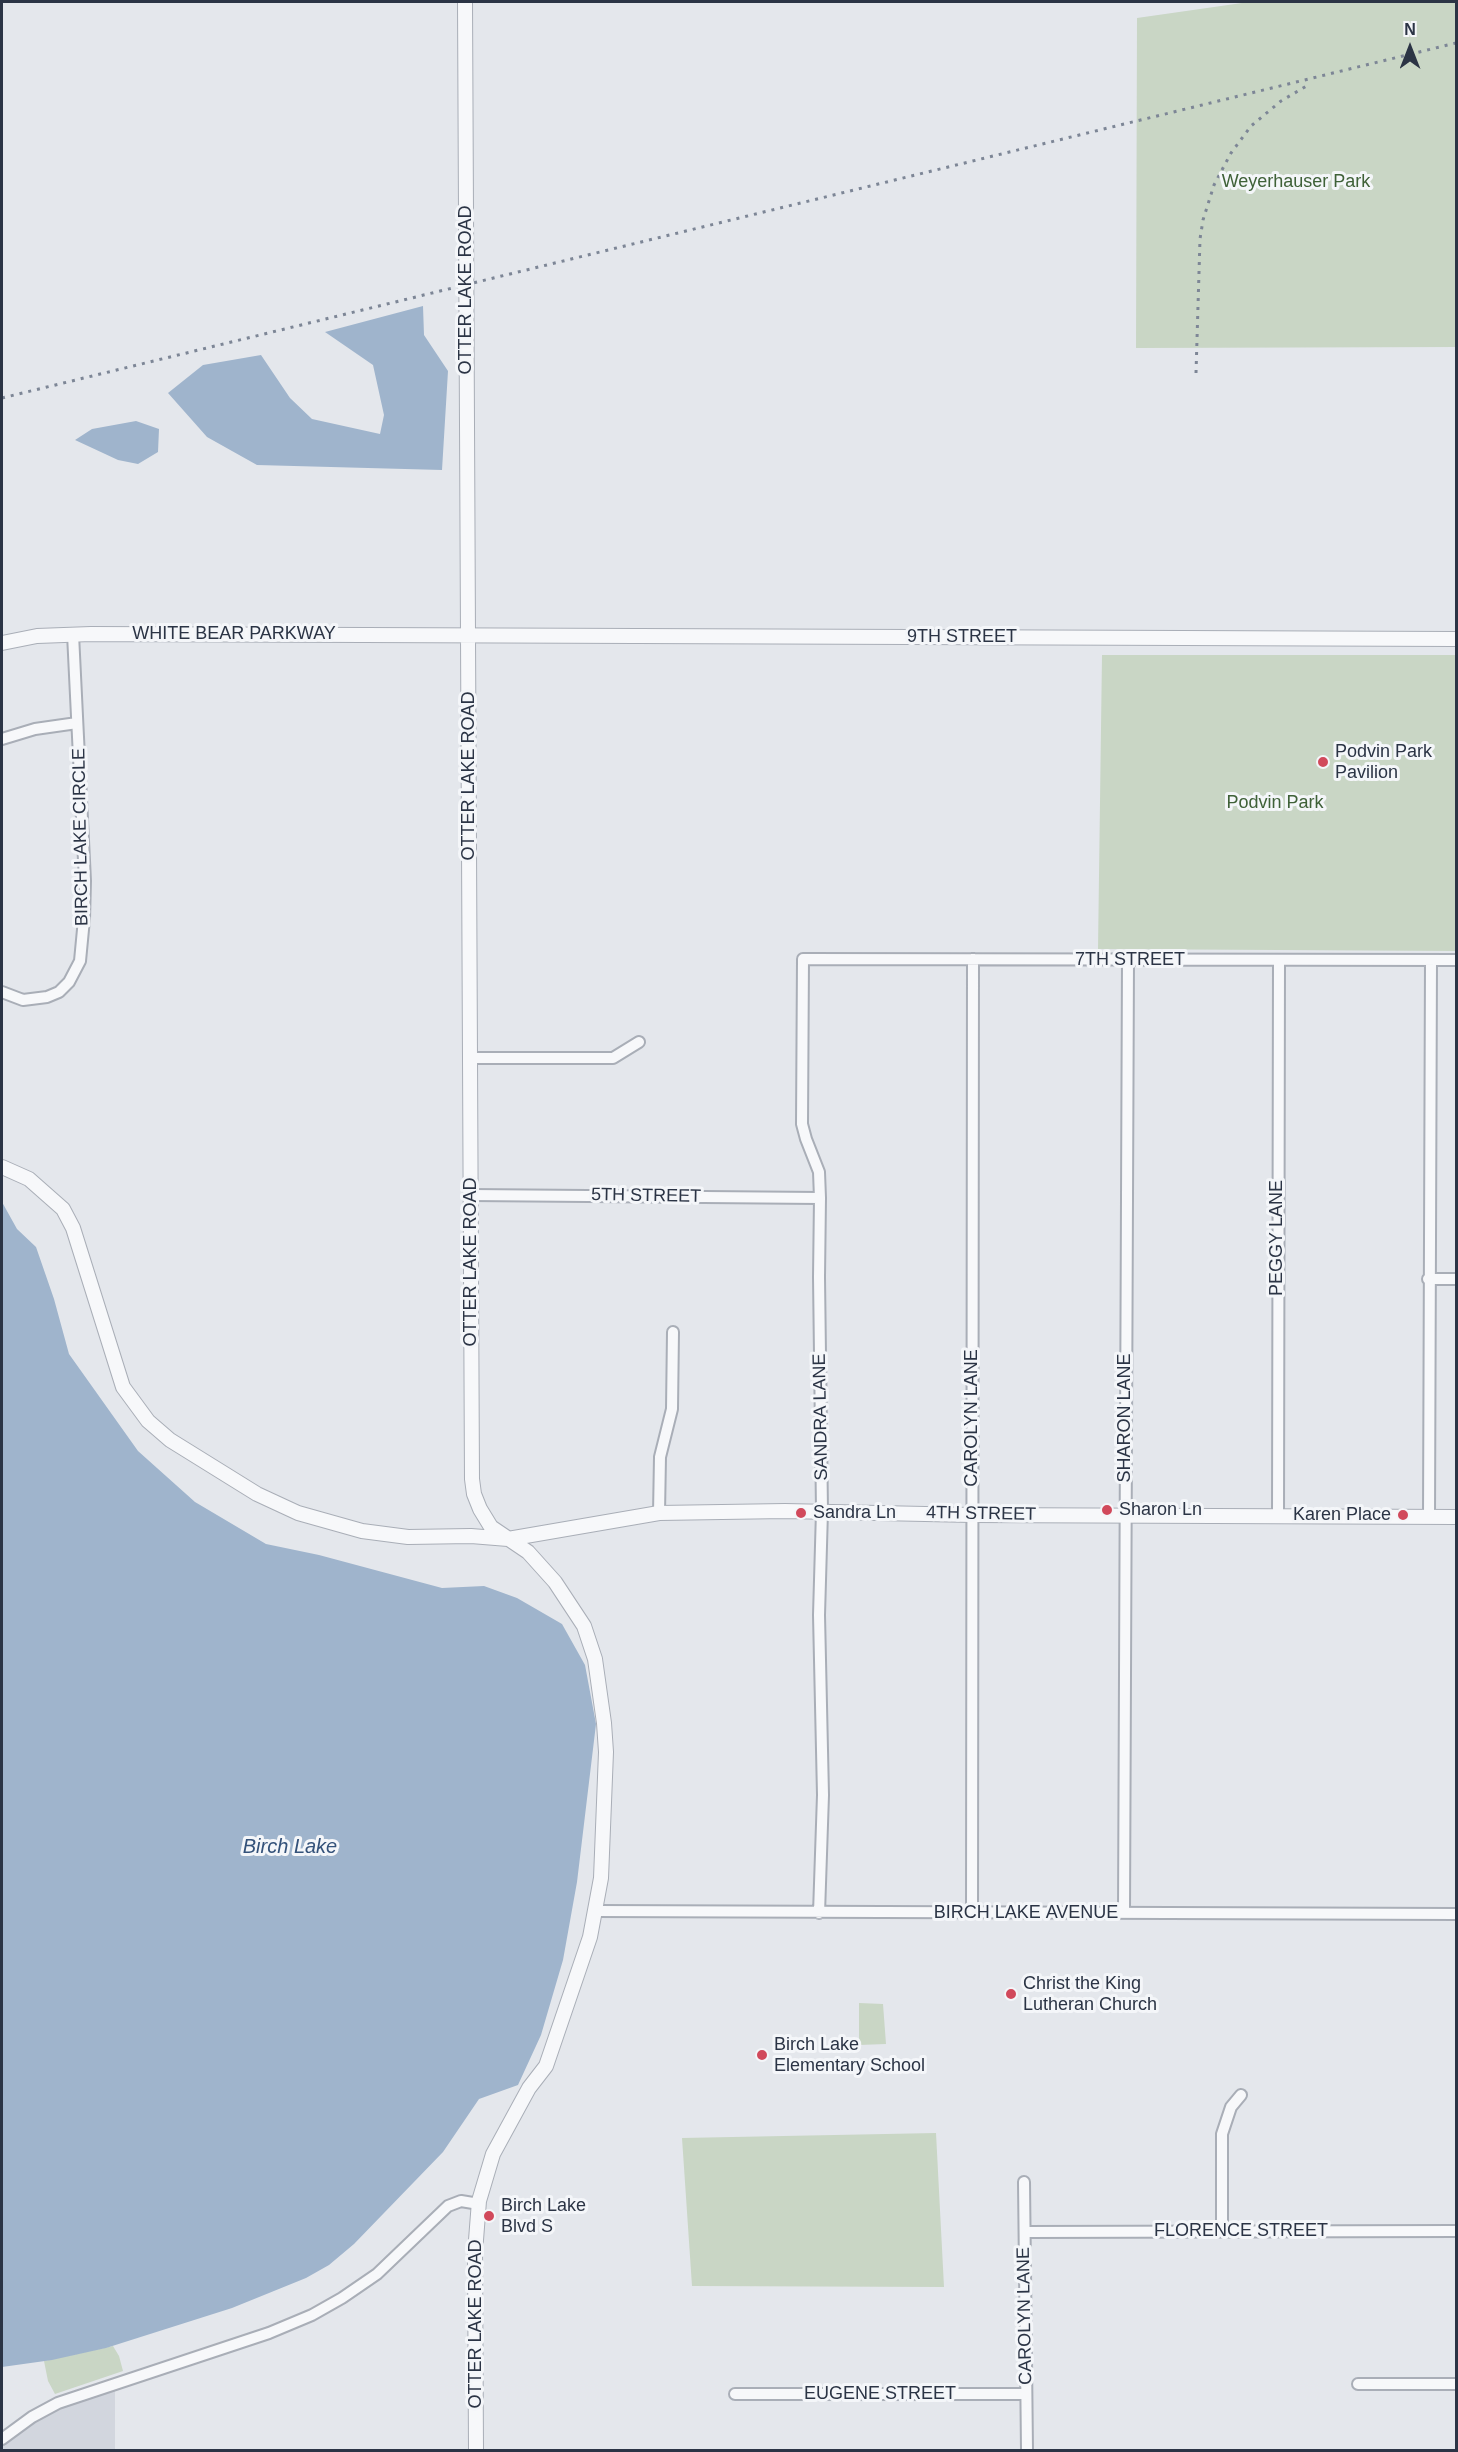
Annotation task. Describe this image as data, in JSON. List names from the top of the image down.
{
  "streets": {
    "street": [
      "OTTER LAKE ROAD",
      "WHITE BEAR PARKWAY",
      "9TH STREET",
      "BIRCH LAKE CIRCLE",
      "7TH STREET",
      "5TH STREET",
      "PEGGY LANE",
      "SANDRA LANE",
      "CAROLYN LANE",
      "SHARON LANE",
      "4TH STREET",
      "BIRCH LAKE AVENUE",
      "FLORENCE STREET",
      "EUGENE STREET"
    ]
  },
  "crossings": [
    ["OTTER LAKE ROAD", "WHITE BEAR PARKWAY"],
    ["OTTER LAKE ROAD", "9TH STREET"],
    ["OTTER LAKE ROAD", "5TH STREET"],
    ["OTTER LAKE ROAD", "4TH STREET"],
    ["OTTER LAKE ROAD", "BIRCH LAKE AVENUE"],
    ["WHITE BEAR PARKWAY", "9TH STREET"],
    ["WHITE BEAR PARKWAY", "BIRCH LAKE CIRCLE"],
    ["7TH STREET", "PEGGY LANE"],
    ["7TH STREET", "SANDRA LANE"],
    ["7TH STREET", "CAROLYN LANE"],
    ["7TH STREET", "SHARON LANE"],
    ["5TH STREET", "SANDRA LANE"],
    ["PEGGY LANE", "4TH STREET"],
    ["SANDRA LANE", "4TH STREET"],
    ["SANDRA LANE", "BIRCH LAKE AVENUE"],
    ["CAROLYN LANE", "4TH STREET"],
    ["CAROLYN LANE", "BIRCH LAKE AVENUE"],
    ["CAROLYN LANE", "FLORENCE STREET"],
    ["CAROLYN LANE", "EUGENE STREET"],
    ["SHARON LANE", "4TH STREET"],
    ["SHARON LANE", "BIRCH LAKE AVENUE"]
  ],
  "water": ["Birch Lake"],
  "parks": ["Weyerhauser Park", "Podvin Park"],
  "places": [
    "Podvin Park Pavilion",
    "Sharon Ln",
    "Sandra Ln",
    "Karen Place",
    "Christ the King Lutheran Church",
    "Birch Lake Elementary School",
    "Birch Lake Blvd S"
  ],
  "north": "top"
}
